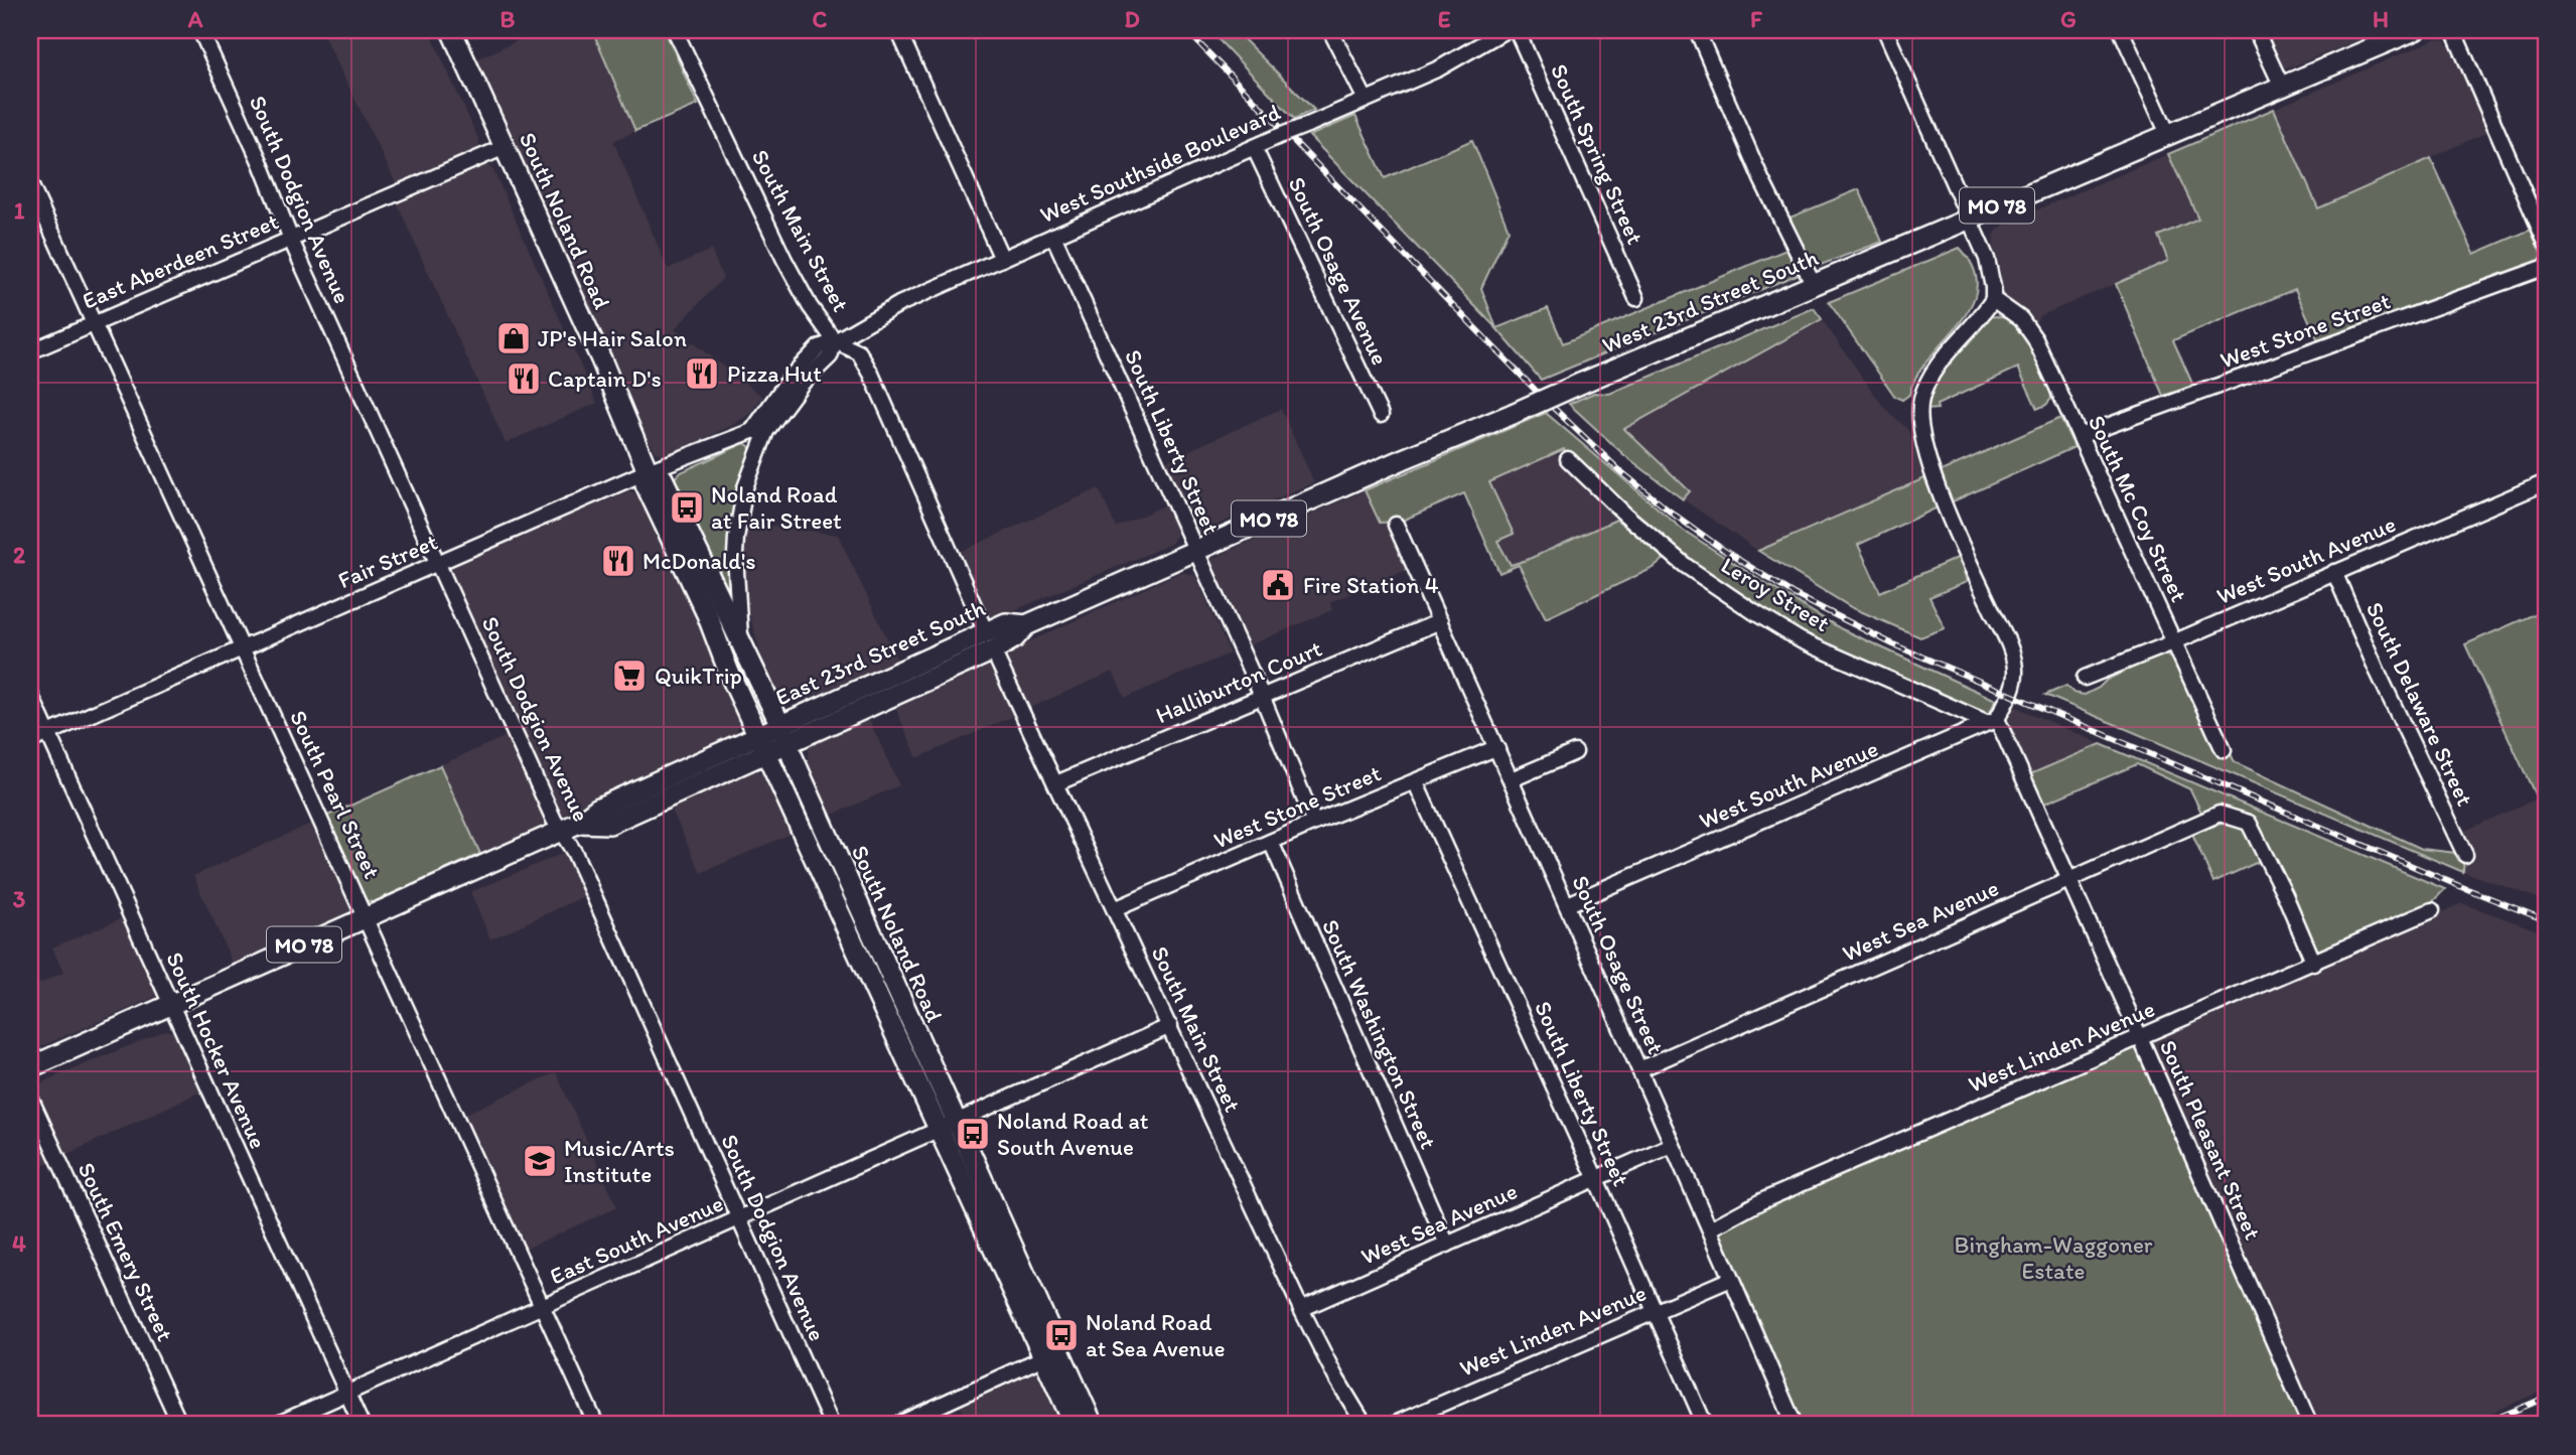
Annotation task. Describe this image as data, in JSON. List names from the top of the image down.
{
  "streets": {
    "main road": [
      "MO 78",
      "South Noland Road",
      "West 23rd Street South",
      "East 23rd Street South"
    ],
    "street": [
      "South Spring Street",
      "West Southside Boulevard",
      "South Dodgion Avenue",
      "South Main Street",
      "East Aberdeen Street",
      "South Osage Avenue",
      "West Stone Street",
      "South Liberty Street",
      "South Mc Coy Street",
      "West South Avenue",
      "Fair Street",
      "Leroy Street",
      "Halliburton Court",
      "South Delaware Street",
      "South Pearl Street",
      "West Sea Avenue",
      "South Osage Street",
      "South Washington Street",
      "West Linden Avenue",
      "South Hocker Avenue",
      "South Pleasant Street",
      "East South Avenue",
      "South Emery Street"
    ]
  },
  "crossings": [
    ["West Southside Boulevard", "South Main Street"],
    ["West Southside Boulevard", "South Osage Avenue"],
    ["West Southside Boulevard", "South Liberty Street"],
    ["South Dodgion Avenue", "East Aberdeen Street"],
    ["South Dodgion Avenue", "Fair Street"],
    ["South Dodgion Avenue", "East 23rd Street South"],
    ["South Dodgion Avenue", "East South Avenue"],
    ["South Noland Road", "East Aberdeen Street"],
    ["South Noland Road", "Fair Street"],
    ["South Noland Road", "East 23rd Street South"],
    ["South Noland Road", "East South Avenue"],
    ["South Main Street", "West Stone Street"],
    ["South Main Street", "East 23rd Street South"],
    ["South Main Street", "Halliburton Court"],
    ["South Main Street", "West Sea Avenue"],
    ["South Main Street", "East South Avenue"],
    ["East Aberdeen Street", "South Pearl Street"],
    ["West 23rd Street South", "South Liberty Street"],
    ["West 23rd Street South", "East 23rd Street South"],
    ["West Stone Street", "South Liberty Street"],
    ["West Stone Street", "South Mc Coy Street"],
    ["West Stone Street", "South Osage Street"],
    ["West Stone Street", "South Washington Street"],
    ["South Liberty Street", "Halliburton Court"],
    ["South Liberty Street", "West Sea Avenue"],
    ["South Liberty Street", "West Linden Avenue"],
    ["South Mc Coy Street", "West South Avenue"],
    ["West South Avenue", "Leroy Street"],
    ["West South Avenue", "South Delaware Street"],
    ["West South Avenue", "South Osage Street"],
    ["West South Avenue", "South Pleasant Street"],
    ["Fair Street", "South Pearl Street"],
    ["Fair Street", "South Hocker Avenue"],
    ["Leroy Street", "South Pleasant Street"],
    ["East 23rd Street South", "South Pearl Street"],
    ["East 23rd Street South", "South Hocker Avenue"],
    ["Halliburton Court", "South Osage Street"],
    ["South Pearl Street", "East South Avenue"],
    ["West Sea Avenue", "South Osage Street"],
    ["West Sea Avenue", "South Washington Street"],
    ["West Sea Avenue", "West Linden Avenue"],
    ["West Sea Avenue", "South Pleasant Street"],
    ["South Osage Street", "West Linden Avenue"],
    ["West Linden Avenue", "South Pleasant Street"],
    ["South Hocker Avenue", "East South Avenue"]
  ],
  "parks": ["Bingham-Waggoner Estate"],
  "places": {
    "shop": ["JP's Hair Salon"],
    "restaurant": ["Pizza Hut", "Captain D's", "McDonald's"],
    "bus stop": ["Noland Road at Fair Street", "Noland Road at South Avenue", "Noland Road at Sea Avenue"],
    "public building": ["Fire Station 4"],
    "supermarket": ["QuikTrip"],
    "school or university": ["Music/Arts Institute"]
  },
  "grid": {
    "columns": [
      "A",
      "B",
      "C",
      "D",
      "E",
      "F",
      "G",
      "H"
    ],
    "rows": [
      "1",
      "2",
      "3",
      "4"
    ]
  }
}
